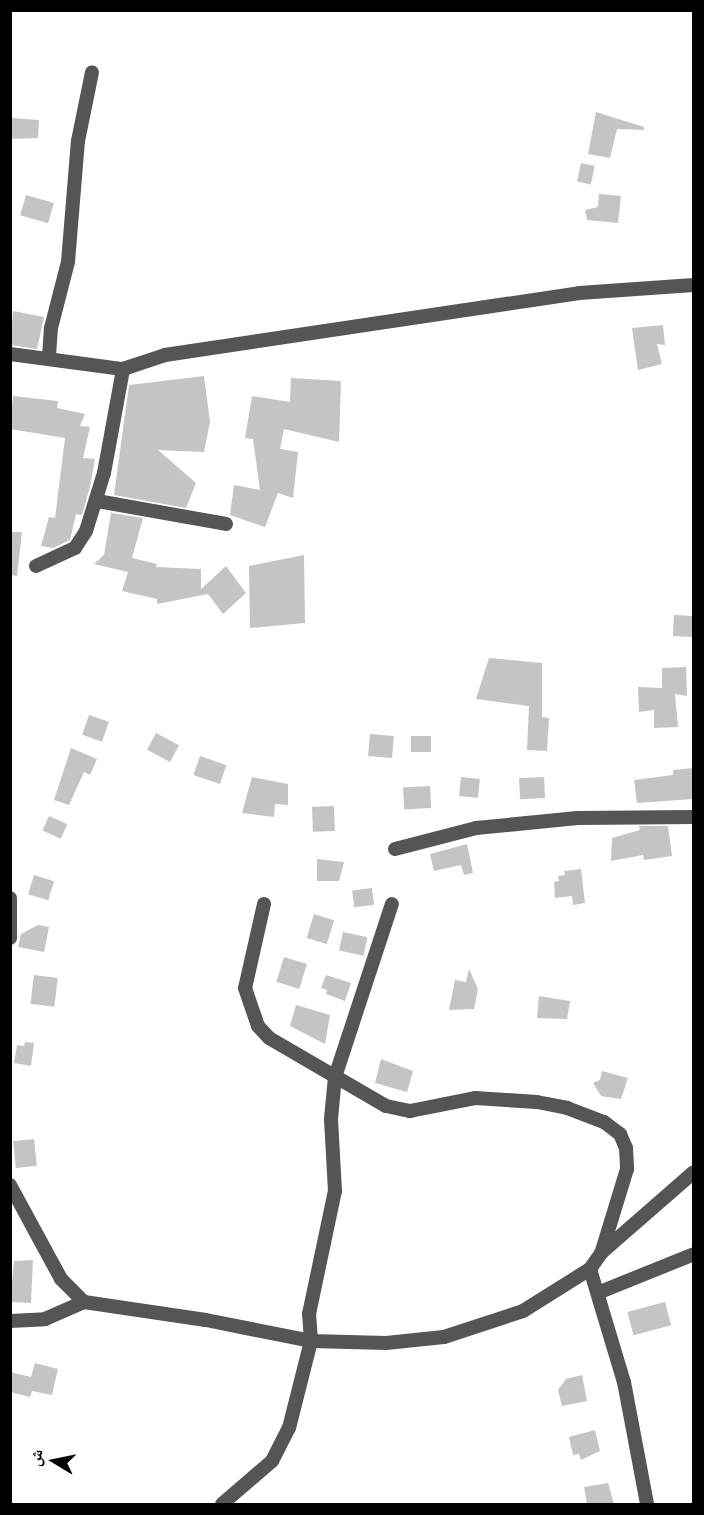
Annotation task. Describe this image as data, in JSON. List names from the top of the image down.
{
  "north": "left"
}
